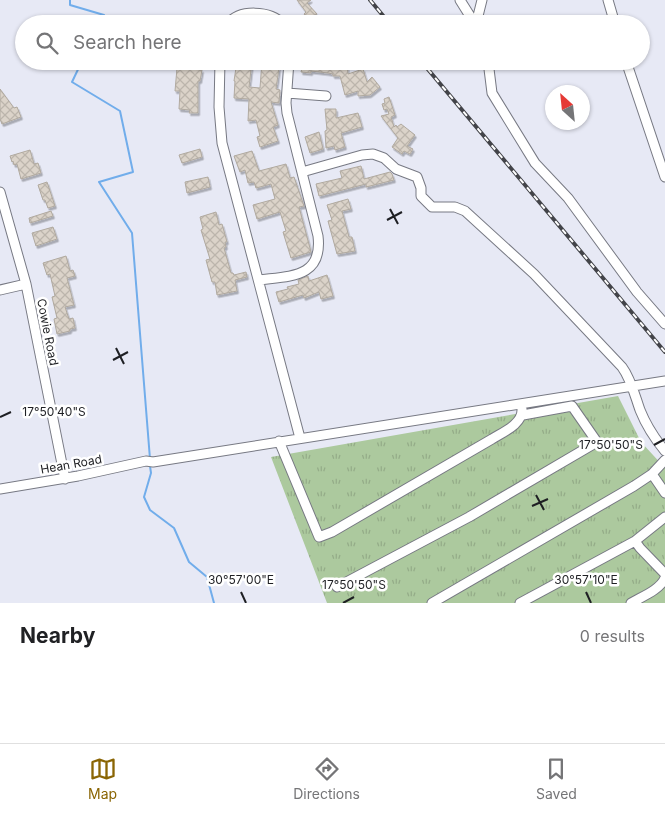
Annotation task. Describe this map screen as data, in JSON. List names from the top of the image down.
{
  "streets": {
    "street": ["Cowie Road", "Hean Road"]
  },
  "crossings": [
    ["Cowie Road", "Hean Road"]
  ],
  "north": "top left",
  "page": {
    "search": "Search here",
    "heading": ["Nearby", "0 results"],
    "nav": ["Map", "Directions", "Saved"]
  },
  "coordinates": [
    "17°50'40\"S",
    "17°50'50\"S",
    "30°57'00\"E",
    "30°57'10\"E"
  ]
}
